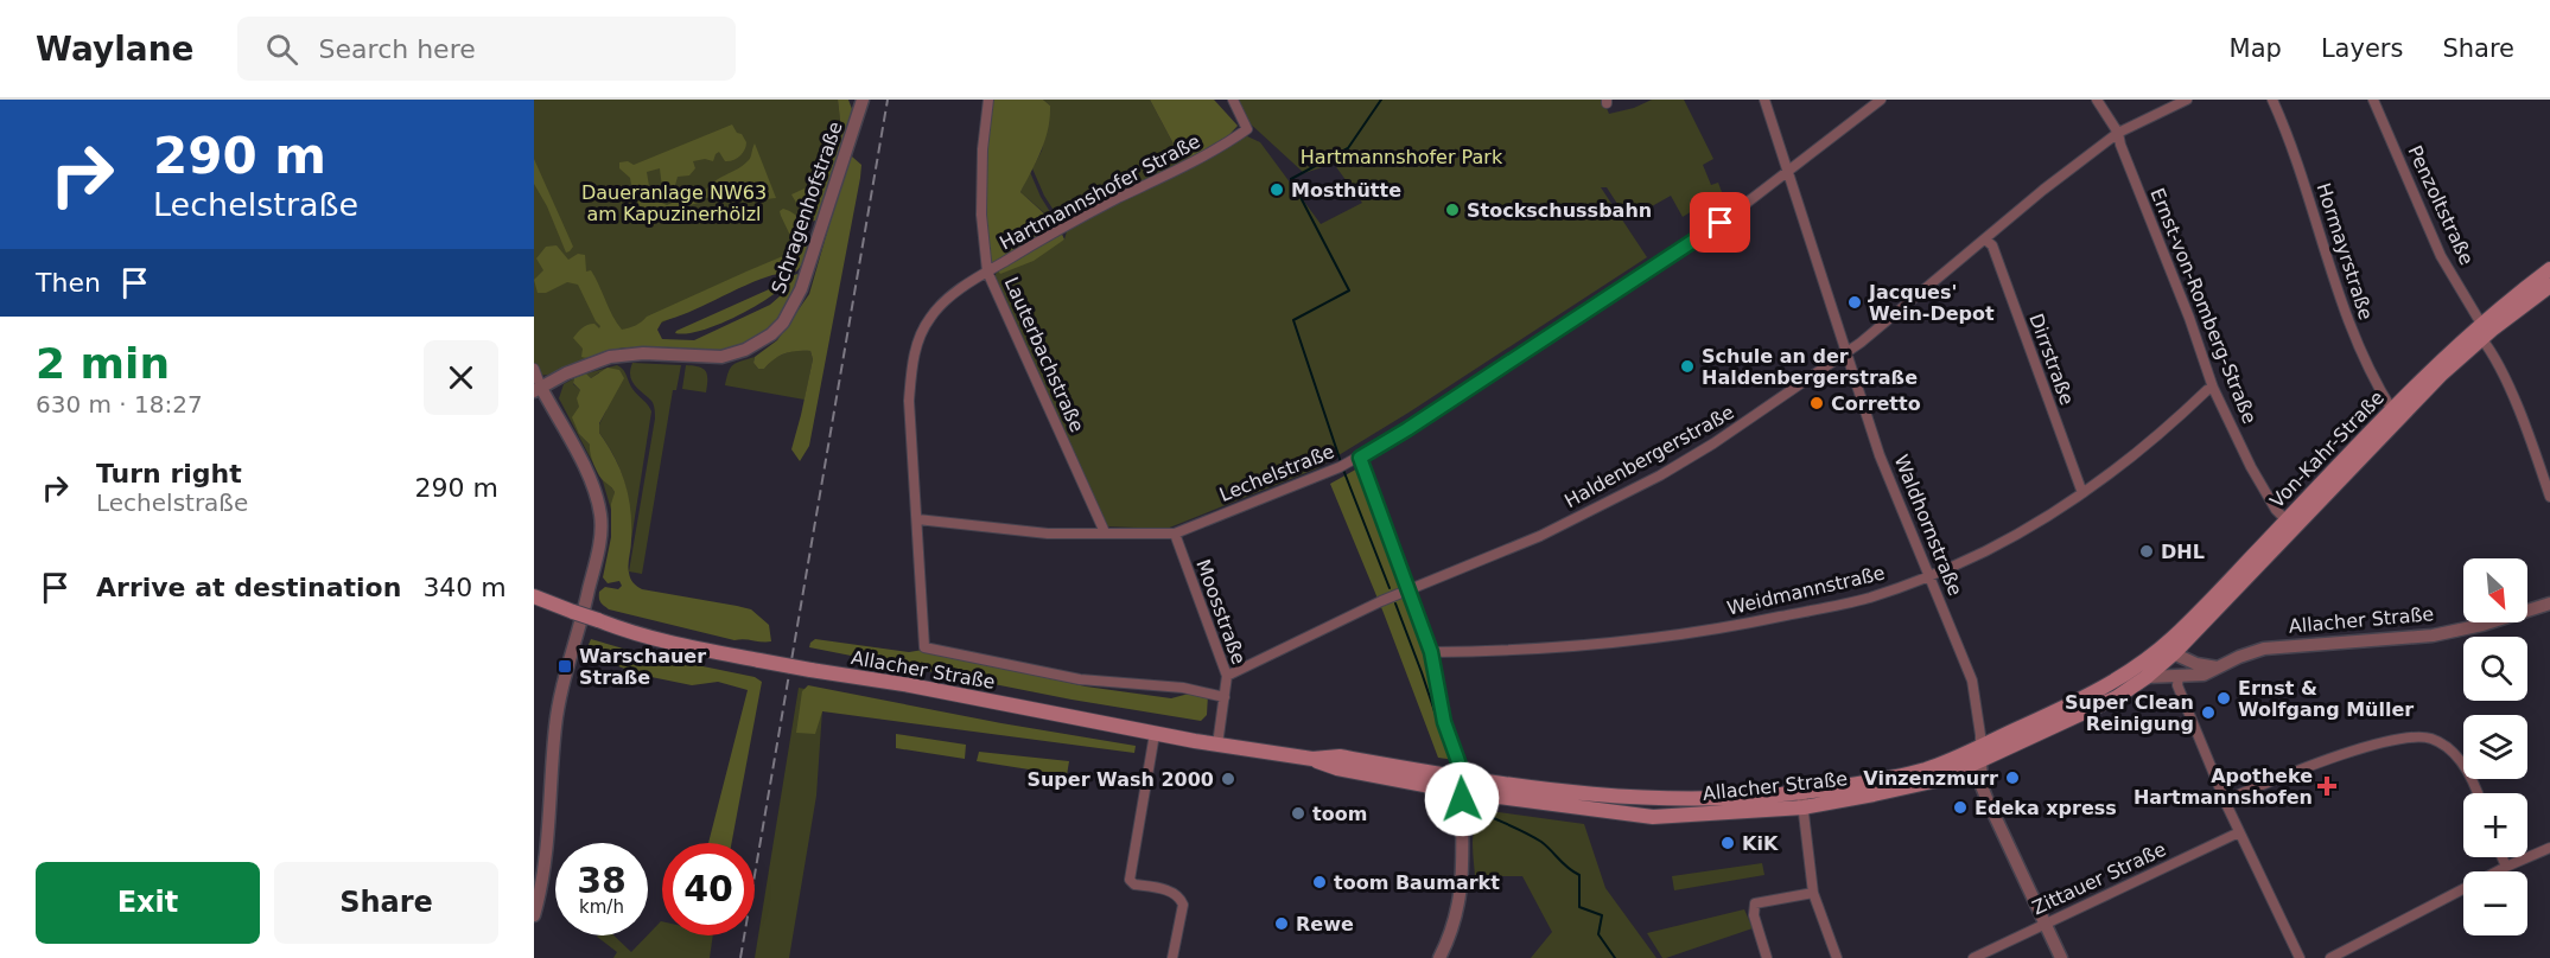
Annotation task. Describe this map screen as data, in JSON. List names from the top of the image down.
{
  "streets": {
    "main road": ["Von-Kahr-Straße", "Allacher Straße"],
    "street": [
      "Hartmannshofer Straße",
      "Penzoltstraße",
      "Schragenhofstraße",
      "Hormayrstraße",
      "Ernst-von-Romberg-Straße",
      "Lauterbachstraße",
      "Dirrstraße",
      "Haldenbergerstraße",
      "Lechelstraße",
      "Waldhornstraße",
      "Weidmannstraße",
      "Moosstraße",
      "Zittauer Straße"
    ]
  },
  "crossings": [
    ["Hartmannshofer Straße", "Lauterbachstraße"],
    ["Hartmannshofer Straße", "Lechelstraße"],
    ["Hartmannshofer Straße", "Moosstraße"],
    ["Penzoltstraße", "Von-Kahr-Straße"],
    ["Hormayrstraße", "Von-Kahr-Straße"],
    ["Ernst-von-Romberg-Straße", "Von-Kahr-Straße"],
    ["Ernst-von-Romberg-Straße", "Haldenbergerstraße"],
    ["Ernst-von-Romberg-Straße", "Weidmannstraße"],
    ["Lauterbachstraße", "Lechelstraße"],
    ["Dirrstraße", "Haldenbergerstraße"],
    ["Dirrstraße", "Weidmannstraße"],
    ["Von-Kahr-Straße", "Allacher Straße"],
    ["Haldenbergerstraße", "Waldhornstraße"],
    ["Haldenbergerstraße", "Moosstraße"],
    ["Lechelstraße", "Waldhornstraße"],
    ["Lechelstraße", "Moosstraße"],
    ["Waldhornstraße", "Weidmannstraße"],
    ["Waldhornstraße", "Allacher Straße"],
    ["Waldhornstraße", "Zittauer Straße"],
    ["Moosstraße", "Allacher Straße"]
  ],
  "parks": ["Hartmannshofer Park", "Daueranlage NW63 am Kapuzinerhölzl"],
  "places": {
    "other": [
      "Mosthütte",
      "Stockschussbahn",
      "Jacques' Wein-Depot",
      "Schule an der Haldenbergerstraße",
      "Corretto",
      "DHL",
      "Ernst & Wolfgang Müller",
      "Super Clean Reinigung",
      "Vinzenzmurr",
      "Super Wash 2000",
      "Edeka xpress",
      "toom",
      "KiK",
      "toom Baumarkt",
      "Rewe"
    ],
    "transit": ["Warschauer Straße"],
    "health": ["Apotheke Hartmannshofen"]
  },
  "north": "bottom right",
  "page": {
    "header": "Waylane",
    "search": "Search here",
    "nav": ["Map", "Layers", "Share"],
    "turn": ["290 m", "Lechelstraße"],
    "then": "Then",
    "heading": ["2 min", "630 m · 18:27"],
    "list": [
      {
        "name": "Turn right",
        "note": "Lechelstraße",
        "value": "290 m"
      },
      {
        "name": "Arrive at destination",
        "value": "340 m"
      }
    ],
    "map_buttons": ["+", "−"],
    "speed": "38 km/h",
    "limit": "40",
    "buttons": ["Exit", "Share"]
  }
}
